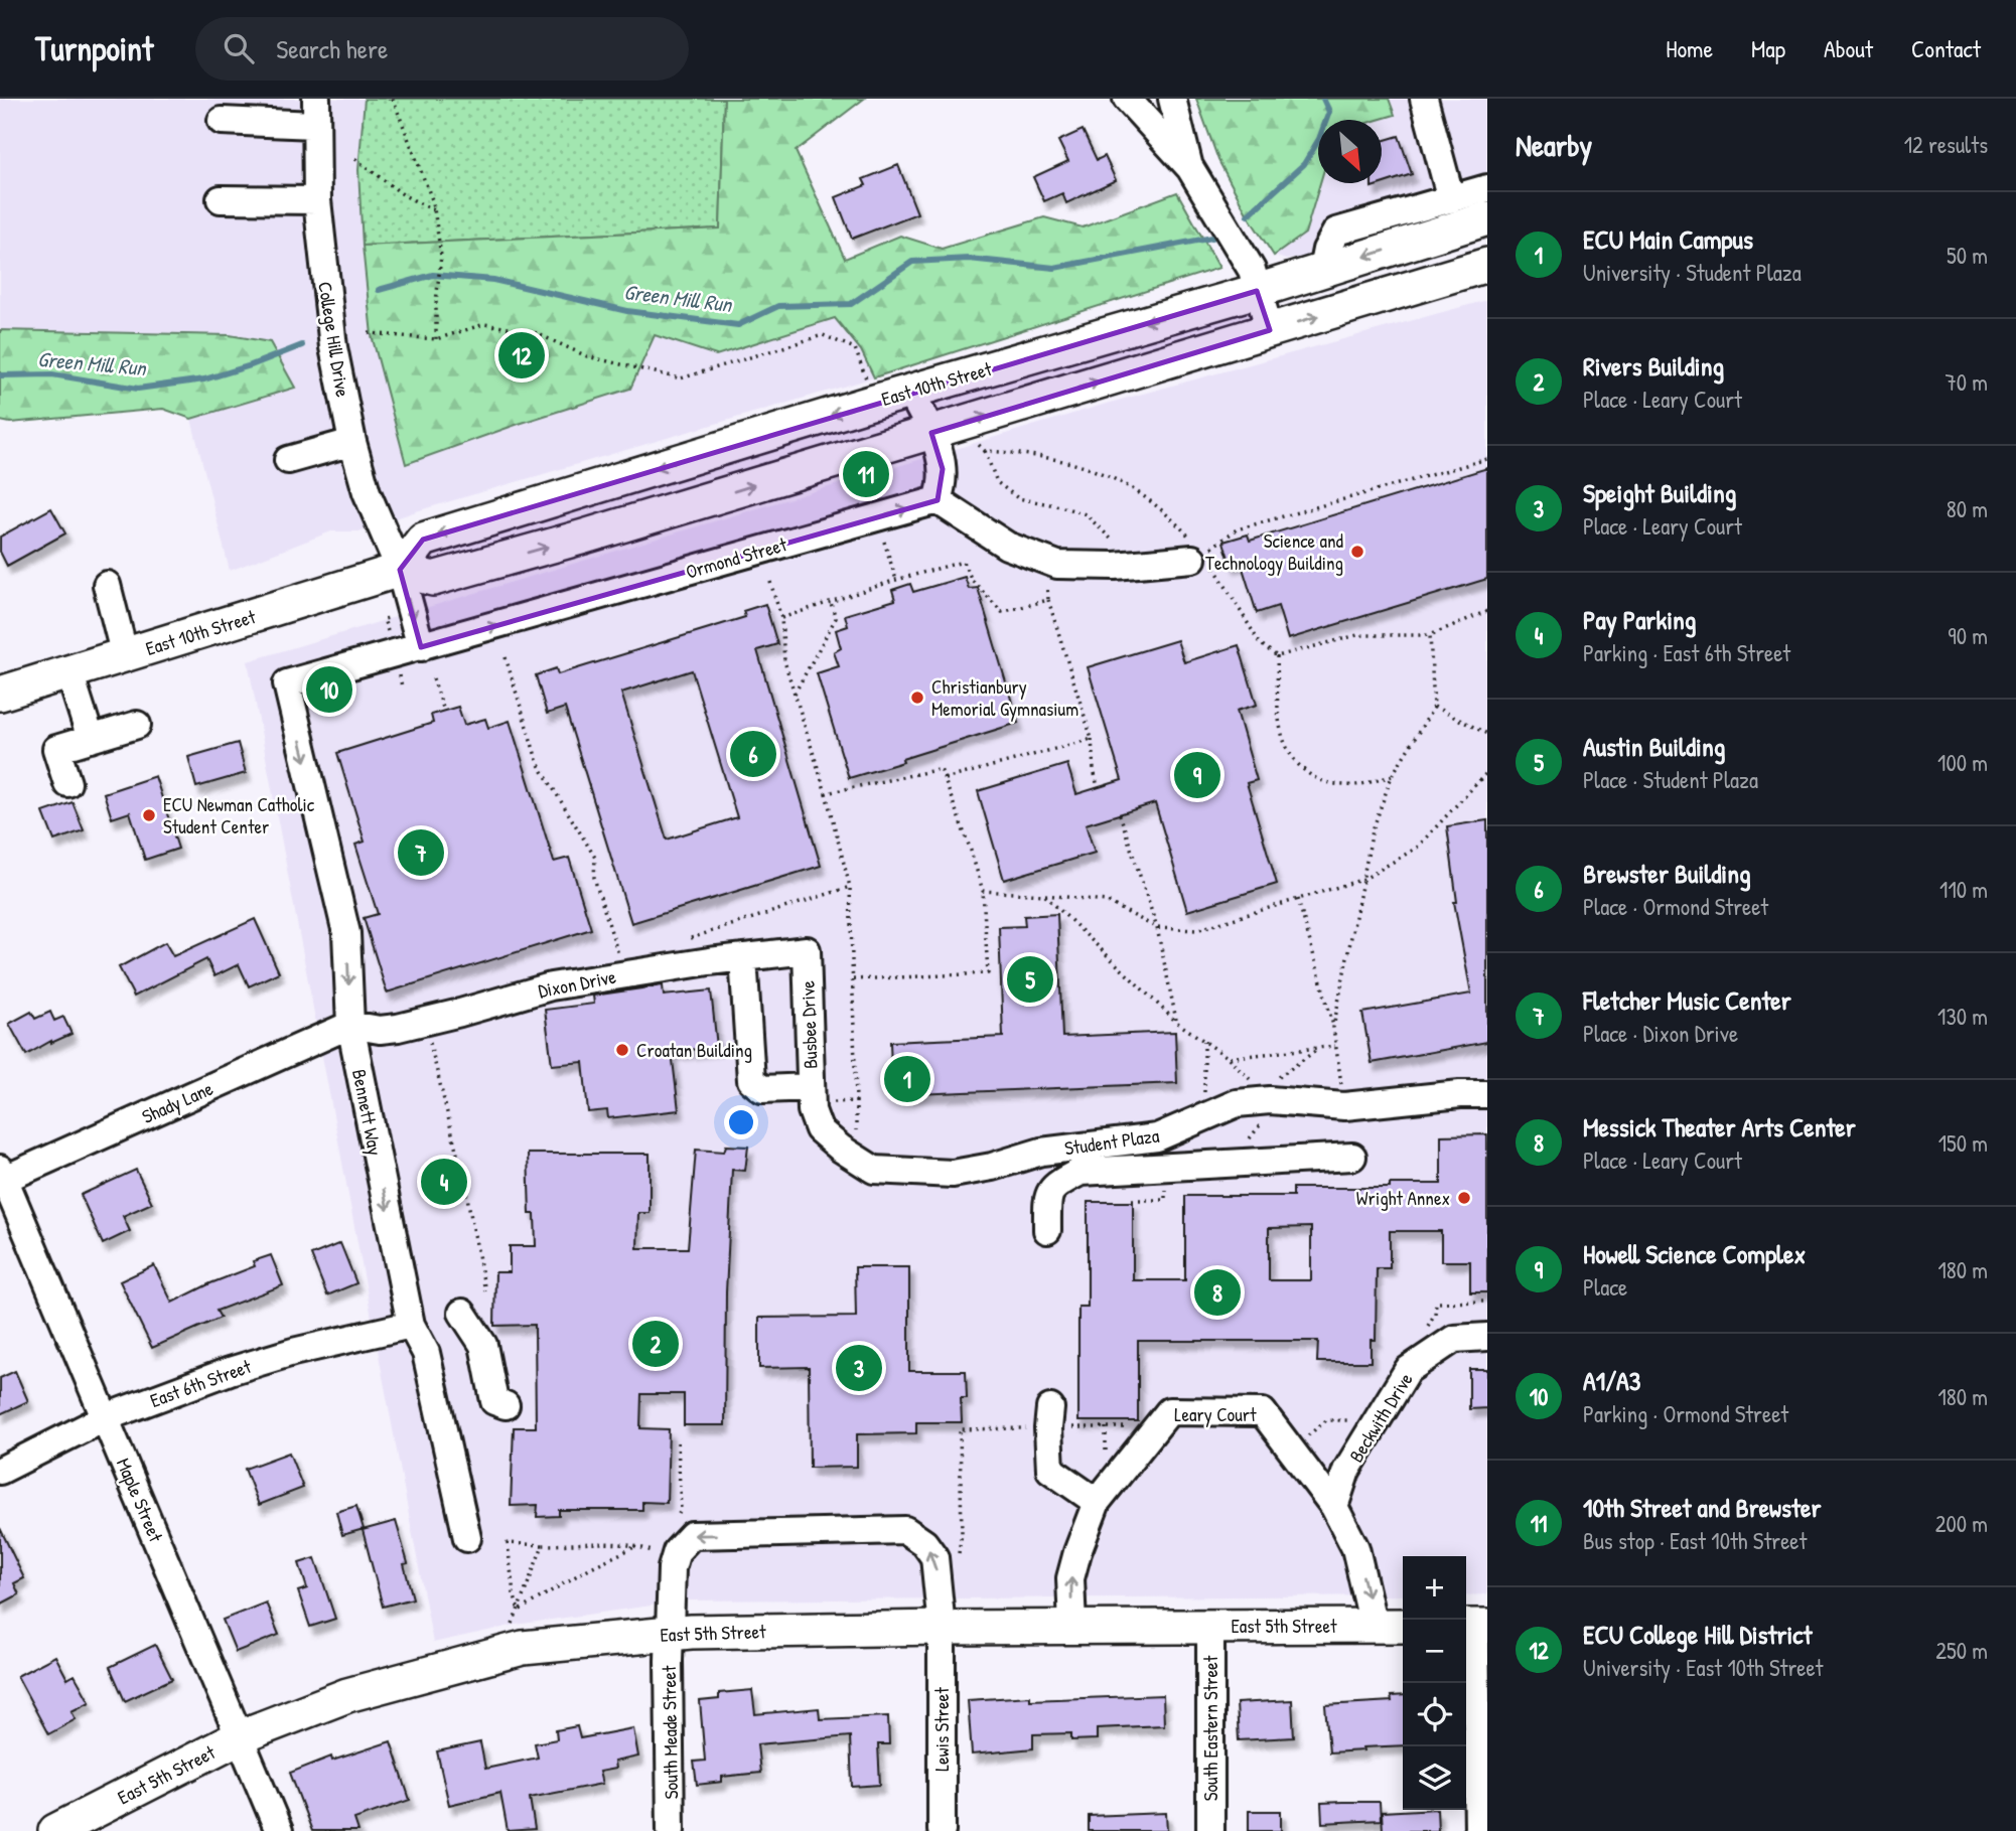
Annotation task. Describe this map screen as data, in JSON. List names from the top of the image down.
{
  "streets": {
    "main road": ["East 10th Street", "East 5th Street"],
    "street": [
      "College Hill Drive",
      "Ormond Street",
      "Dixon Drive",
      "Busbee Drive",
      "Shady Lane",
      "Bennett Way",
      "Student Plaza",
      "East 6th Street",
      "Leary Court",
      "Beckwith Drive",
      "Maple Street",
      "South Eastern Street",
      "Lewis Street",
      "South Meade Street"
    ]
  },
  "crossings": [
    ["College Hill Drive", "East 10th Street"],
    ["Ormond Street", "Bennett Way"],
    ["Dixon Drive", "Busbee Drive"],
    ["Dixon Drive", "Shady Lane"],
    ["Dixon Drive", "Bennett Way"],
    ["Busbee Drive", "Student Plaza"],
    ["Shady Lane", "Bennett Way"],
    ["Shady Lane", "Maple Street"],
    ["Bennett Way", "East 6th Street"],
    ["East 6th Street", "Maple Street"],
    ["Leary Court", "Beckwith Drive"],
    ["Leary Court", "East 5th Street"],
    ["Maple Street", "East 5th Street"],
    ["East 5th Street", "South Eastern Street"],
    ["East 5th Street", "Lewis Street"],
    ["East 5th Street", "South Meade Street"]
  ],
  "one_way": ["Ormond Street", "Bennett Way"],
  "water": ["Green Mill Run"],
  "places": [
    "Science and Technology Building",
    "Christianbury Memorial Gymnasium",
    "ECU Newman Catholic Student Center",
    "Croatan Building",
    "Wright Annex"
  ],
  "north": "bottom right",
  "page": {
    "header": "Turnpoint",
    "search": "Search here",
    "nav": [
      "Home",
      "Map",
      "About",
      "Contact"
    ],
    "heading": ["Nearby", "12 results"],
    "list": [
      {
        "mark": "1",
        "name": "ECU Main Campus",
        "note": "University · Student Plaza",
        "value": "50 m"
      },
      {
        "mark": "2",
        "name": "Rivers Building",
        "note": "Place · Leary Court",
        "value": "70 m"
      },
      {
        "mark": "3",
        "name": "Speight Building",
        "note": "Place · Leary Court",
        "value": "80 m"
      },
      {
        "mark": "4",
        "name": "Pay Parking",
        "note": "Parking · East 6th Street",
        "value": "90 m"
      },
      {
        "mark": "5",
        "name": "Austin Building",
        "note": "Place · Student Plaza",
        "value": "100 m"
      },
      {
        "mark": "6",
        "name": "Brewster Building",
        "note": "Place · Ormond Street",
        "value": "110 m"
      },
      {
        "mark": "7",
        "name": "Fletcher Music Center",
        "note": "Place · Dixon Drive",
        "value": "130 m"
      },
      {
        "mark": "8",
        "name": "Messick Theater Arts Center",
        "note": "Place · Leary Court",
        "value": "150 m"
      },
      {
        "mark": "9",
        "name": "Howell Science Complex",
        "note": "Place",
        "value": "180 m"
      },
      {
        "mark": "10",
        "name": "A1/A3",
        "note": "Parking · Ormond Street",
        "value": "180 m"
      },
      {
        "mark": "11",
        "name": "10th Street and Brewster",
        "note": "Bus stop · East 10th Street",
        "value": "200 m"
      },
      {
        "mark": "12",
        "name": "ECU College Hill District",
        "note": "University · East 10th Street",
        "value": "250 m"
      }
    ],
    "pins": [
      "12",
      "11",
      "10",
      "6",
      "9",
      "7",
      "5",
      "1",
      "4",
      "8",
      "2",
      "3"
    ],
    "map_buttons": ["+", "−"]
  }
}
